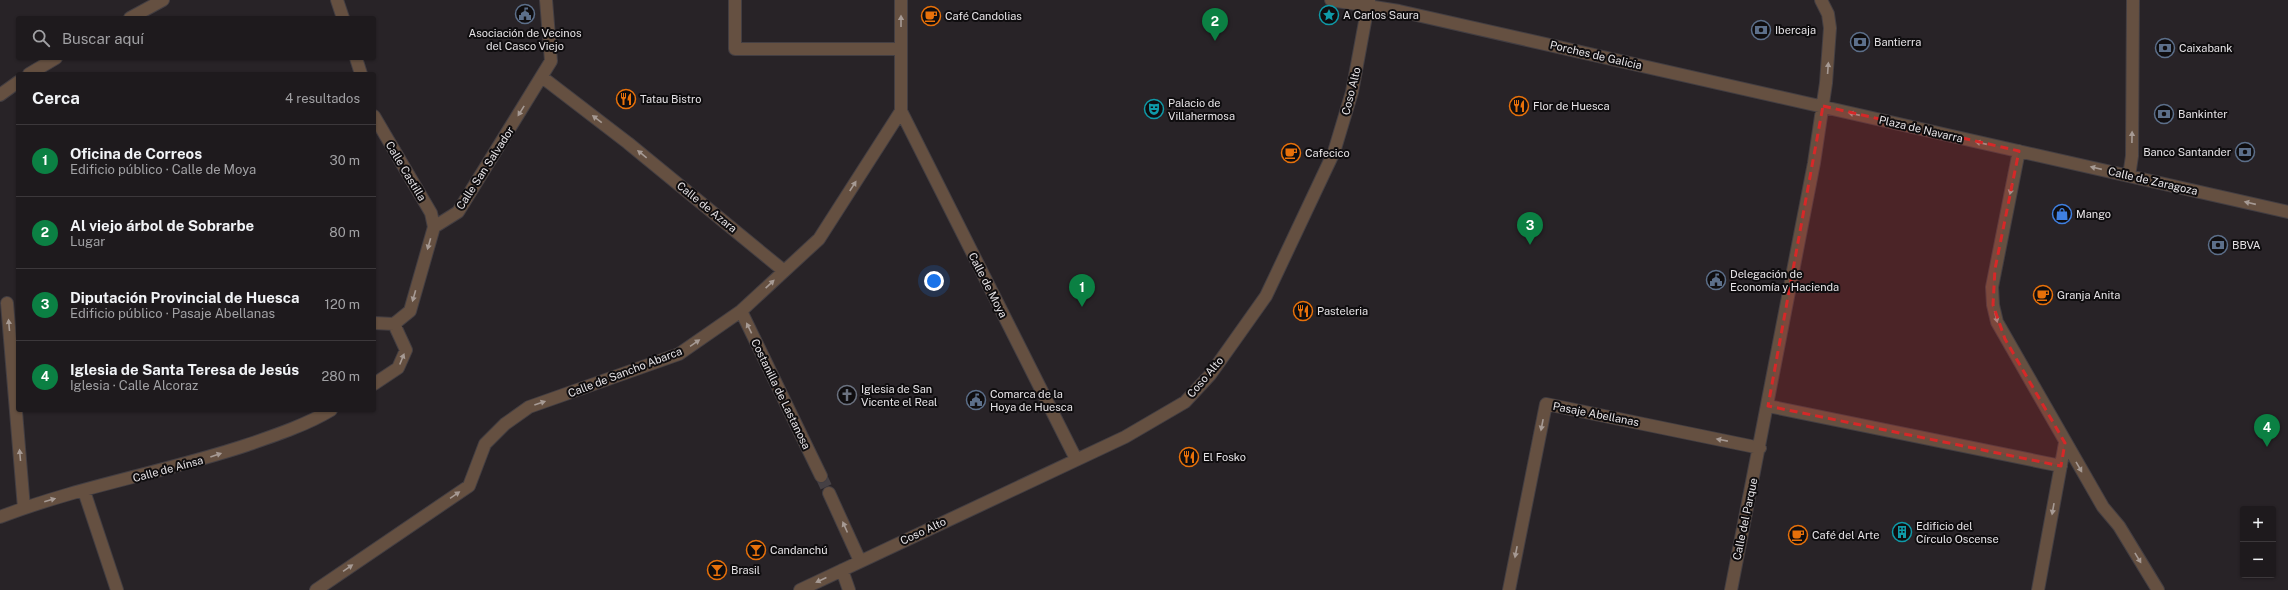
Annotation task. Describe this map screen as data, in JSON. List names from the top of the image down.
{
  "streets": {
    "street": [
      "Porches de Galicia",
      "Coso Alto",
      "Plaza de Navarra",
      "Calle San Salvador",
      "Calle Castilla",
      "Calle de Zaragoza",
      "Calle de Azara",
      "Calle de Moya",
      "Calle de Sancho Abarca",
      "Costanilla de Lastanosa",
      "Pasaje Abellanas",
      "Calle de Aínsa",
      "Calle del Parque"
    ]
  },
  "crossings": [
    ["Porches de Galicia", "Coso Alto"],
    ["Porches de Galicia", "Plaza de Navarra"],
    ["Porches de Galicia", "Calle del Parque"],
    ["Coso Alto", "Calle de Moya"],
    ["Plaza de Navarra", "Calle de Zaragoza"],
    ["Plaza de Navarra", "Calle del Parque"],
    ["Calle San Salvador", "Calle Castilla"],
    ["Calle San Salvador", "Calle de Azara"],
    ["Calle de Azara", "Calle de Sancho Abarca"],
    ["Calle de Moya", "Calle de Sancho Abarca"],
    ["Calle de Sancho Abarca", "Costanilla de Lastanosa"],
    ["Pasaje Abellanas", "Calle del Parque"]
  ],
  "one_way": [
    "Plaza de Navarra",
    "Calle San Salvador",
    "Calle de Zaragoza",
    "Calle de Azara",
    "Calle de Sancho Abarca",
    "Costanilla de Lastanosa",
    "Calle de Aínsa"
  ],
  "places": {
    "public building": ["Asociación de Vecinos del Casco Viejo", "Delegación de Economía y Hacienda", "Comarca de la Hoya de Huesca"],
    "place": ["A Carlos Saura"],
    "cafe": [
      "Café Candolias",
      "Cafecico",
      "Granja Anita",
      "Café del Arte"
    ],
    "bank": [
      "Ibercaja",
      "Bantierra",
      "Caixabank",
      "Bankinter",
      "Banco Santander",
      "BBVA"
    ],
    "restaurant": [
      "Tatau Bistro",
      "Flor de Huesca",
      "Pasteleria",
      "El Fosko"
    ],
    "theatre": ["Palacio de Villahermosa"],
    "shop": ["Mango"],
    "church": ["Iglesia de San Vicente el Real"],
    "building": ["Edificio del Círculo Oscense"],
    "bar": ["Candanchú", "Brasil"]
  },
  "page": {
    "pins": [
      "2",
      "3",
      "1",
      "4"
    ],
    "search": "Buscar aquí",
    "heading": ["Cerca", "4 resultados"],
    "list": [
      {
        "mark": "1",
        "name": "Oficina de Correos",
        "note": "Edificio público · Calle de Moya",
        "value": "30 m"
      },
      {
        "mark": "2",
        "name": "Al viejo árbol de Sobrarbe",
        "note": "Lugar",
        "value": "80 m"
      },
      {
        "mark": "3",
        "name": "Diputación Provincial de Huesca",
        "note": "Edificio público · Pasaje Abellanas",
        "value": "120 m"
      },
      {
        "mark": "4",
        "name": "Iglesia de Santa Teresa de Jesús",
        "note": "Iglesia · Calle Alcoraz",
        "value": "280 m"
      }
    ],
    "map_buttons": ["+", "−"]
  }
}
